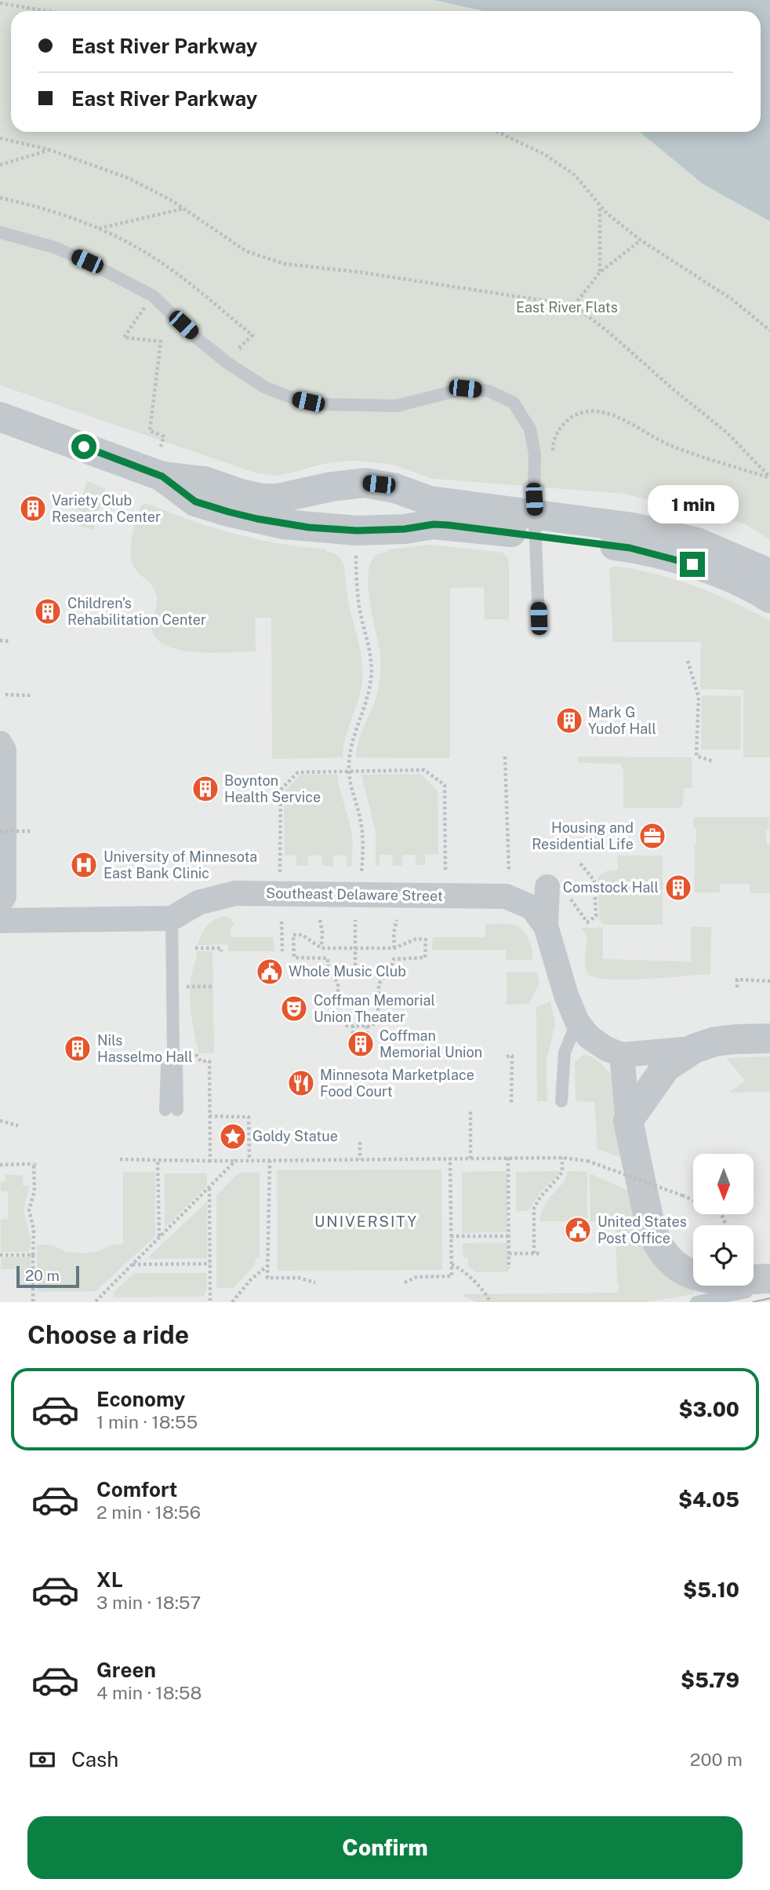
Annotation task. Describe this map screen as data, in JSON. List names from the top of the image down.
{
  "streets": {
    "street": ["Southeast Delaware Street"]
  },
  "districts": ["UNIVERSITY"],
  "parks": ["East River Flats"],
  "places": {
    "building": [
      "Variety Club Research Center",
      "Children's Rehabilitation Center",
      "Mark G Yudof Hall",
      "Boynton Health Service",
      "Comstock Hall",
      "Coffman Memorial Union",
      "Nils Hasselmo Hall"
    ],
    "office": ["Housing and Residential Life"],
    "hospital": ["University of Minnesota East Bank Clinic"],
    "public building": ["Whole Music Club", "United States Post Office"],
    "theatre": ["Coffman Memorial Union Theater"],
    "restaurant": ["Minnesota Marketplace Food Court"],
    "place": ["Goldy Statue"]
  },
  "scale_bar": "20 m",
  "north": "bottom",
  "page": {
    "banner": ["East River Parkway", "East River Parkway"],
    "bubble": "1 min",
    "scale": "20 m",
    "heading": "Choose a ride",
    "list": [
      {
        "name": "Economy",
        "note": "1 min · 18:55",
        "value": "$3.00"
      },
      {
        "name": "Comfort",
        "note": "2 min · 18:56",
        "value": "$4.05"
      },
      {
        "name": "XL",
        "note": "3 min · 18:57",
        "value": "$5.10"
      },
      {
        "name": "Green",
        "note": "4 min · 18:58",
        "value": "$5.79"
      }
    ],
    "pay": ["Cash", "200 m"],
    "buttons": "Confirm"
  }
}
